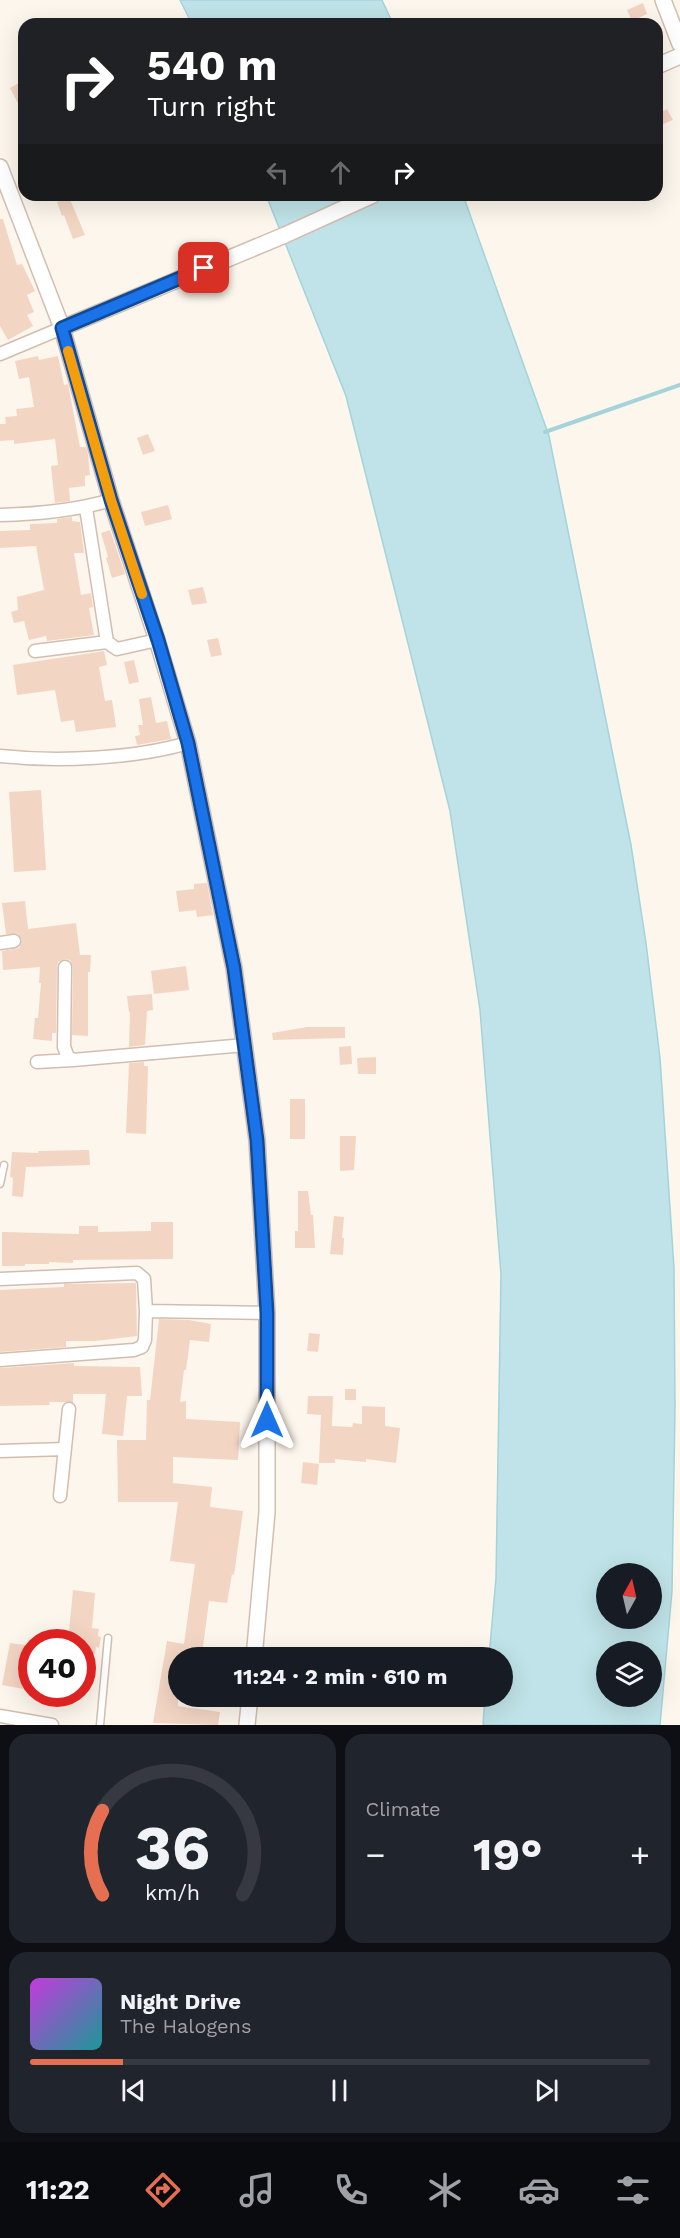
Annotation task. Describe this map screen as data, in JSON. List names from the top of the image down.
{
  "north": "top",
  "page": {
    "turn": ["540 m", "Turn right"],
    "limit": "40",
    "trip": "11:24 · 2 min · 610 m",
    "tile": "Climate",
    "heat": ["−", "19°", "+"],
    "song": ["Night Drive", "The Halogens"],
    "tabs": "11:22",
    "gauge": ["36", "km/h"]
  }
}
